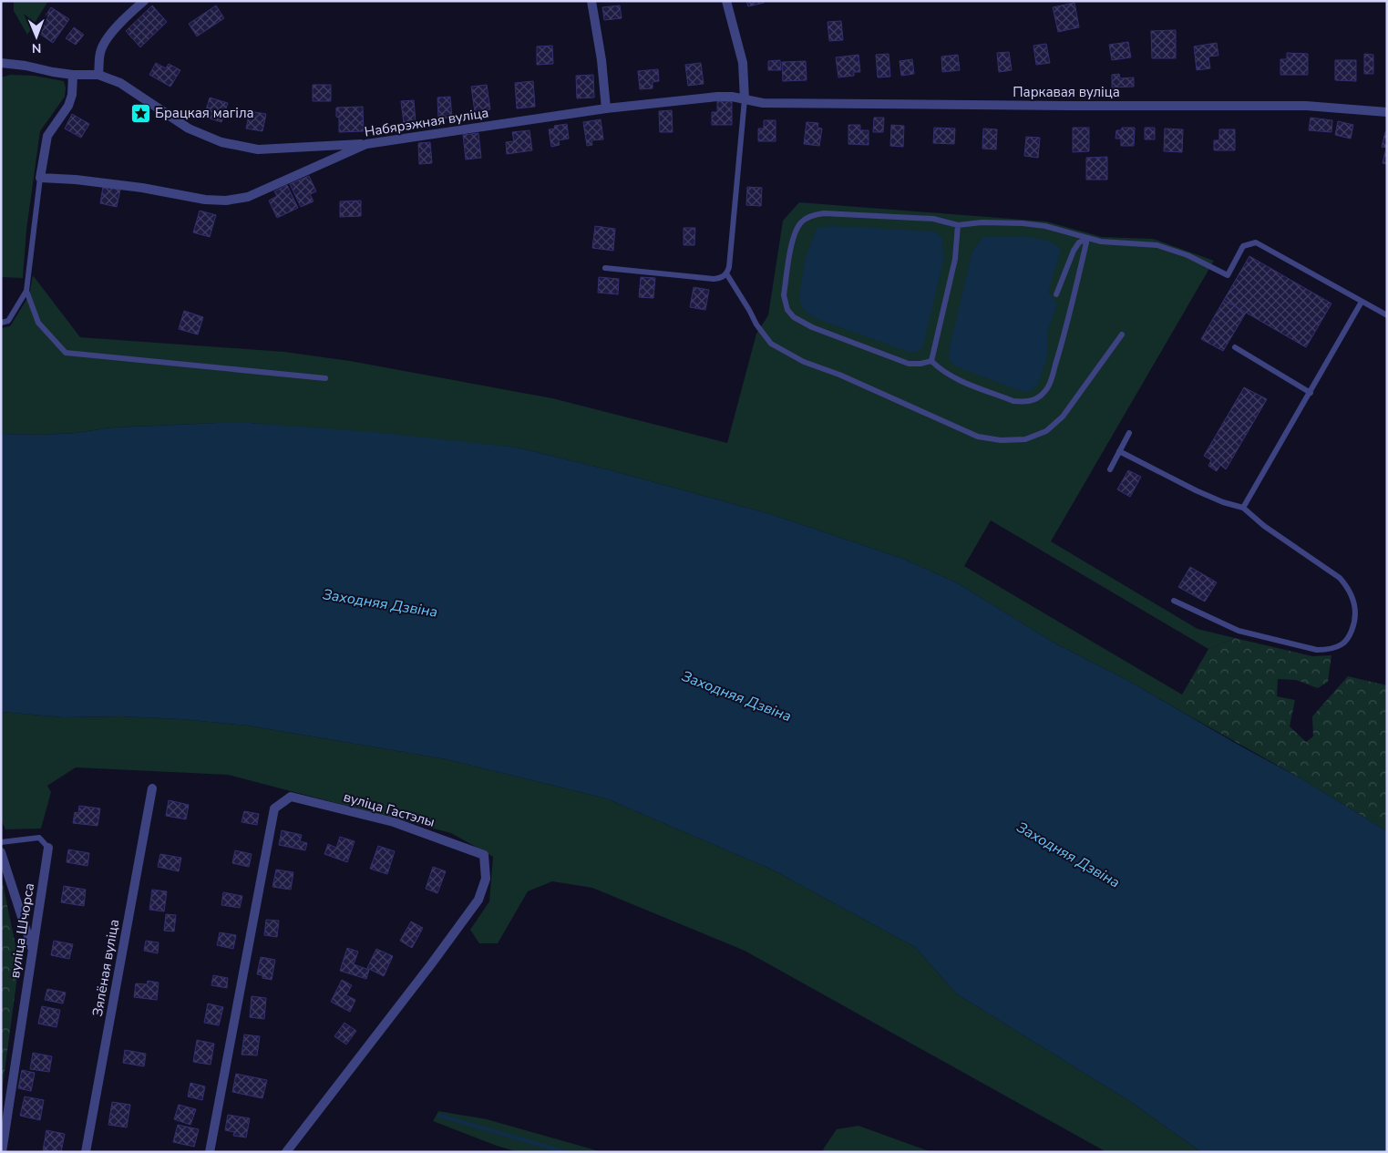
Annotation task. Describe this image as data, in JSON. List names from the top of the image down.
{
  "streets": {
    "street": [
      "Паркавая вуліца",
      "Набярэжная вуліца",
      "вуліца Гастэлы",
      "вуліца Шчорса",
      "Зялёная вуліца"
    ]
  },
  "crossings": [
    ["Паркавая вуліца", "Набярэжная вуліца"]
  ],
  "water": ["Заходняя Дзвіна"],
  "places": {
    "place": ["Брацкая магіла"]
  },
  "north": "bottom"
}
